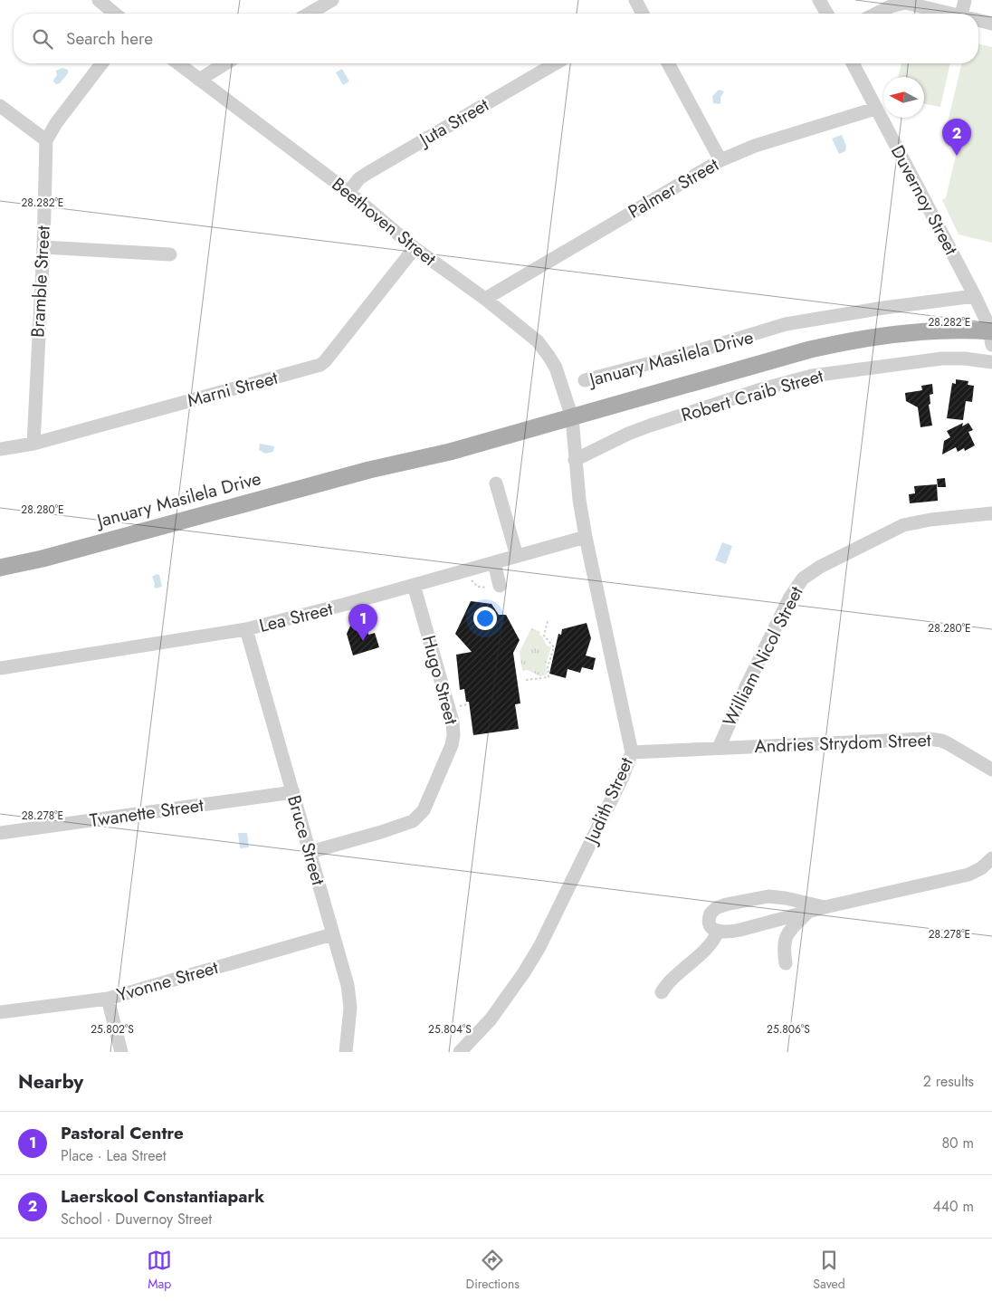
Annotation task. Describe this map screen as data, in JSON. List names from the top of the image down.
{
  "streets": {
    "main road": ["January Masilela Drive"],
    "street": [
      "Juta Street",
      "Palmer Street",
      "Duvernoy Street",
      "Beethoven Street",
      "Bramble Street",
      "Marni Street",
      "Robert Craib Street",
      "Lea Street",
      "William Nicol Street",
      "Hugo Street",
      "Andries Strydom Street",
      "Judith Street",
      "Twanette Street",
      "Bruce Street",
      "Yvonne Street"
    ]
  },
  "crossings": [
    ["Juta Street", "Beethoven Street"],
    ["Palmer Street", "Duvernoy Street"],
    ["Palmer Street", "Beethoven Street"],
    ["Duvernoy Street", "January Masilela Drive"],
    ["Beethoven Street", "January Masilela Drive"],
    ["Beethoven Street", "Marni Street"],
    ["Beethoven Street", "Judith Street"],
    ["Bramble Street", "Marni Street"],
    ["January Masilela Drive", "Judith Street"],
    ["Robert Craib Street", "Judith Street"],
    ["Lea Street", "Hugo Street"],
    ["Lea Street", "Judith Street"],
    ["Lea Street", "Bruce Street"],
    ["William Nicol Street", "Andries Strydom Street"],
    ["Hugo Street", "Bruce Street"],
    ["Andries Strydom Street", "Judith Street"],
    ["Twanette Street", "Bruce Street"],
    ["Bruce Street", "Yvonne Street"]
  ],
  "north": "left",
  "page": {
    "search": "Search here",
    "pins": ["2", "1"],
    "heading": ["Nearby", "2 results"],
    "list": [
      {
        "mark": "1",
        "name": "Pastoral Centre",
        "note": "Place · Lea Street",
        "value": "80 m"
      },
      {
        "mark": "2",
        "name": "Laerskool Constantiapark",
        "note": "School · Duvernoy Street",
        "value": "440 m"
      }
    ],
    "nav": ["Map", "Directions", "Saved"]
  },
  "coordinates": [
    "28.282°E",
    "28.280°E",
    "28.278°E",
    "25.802°S",
    "25.804°S",
    "25.806°S"
  ]
}
